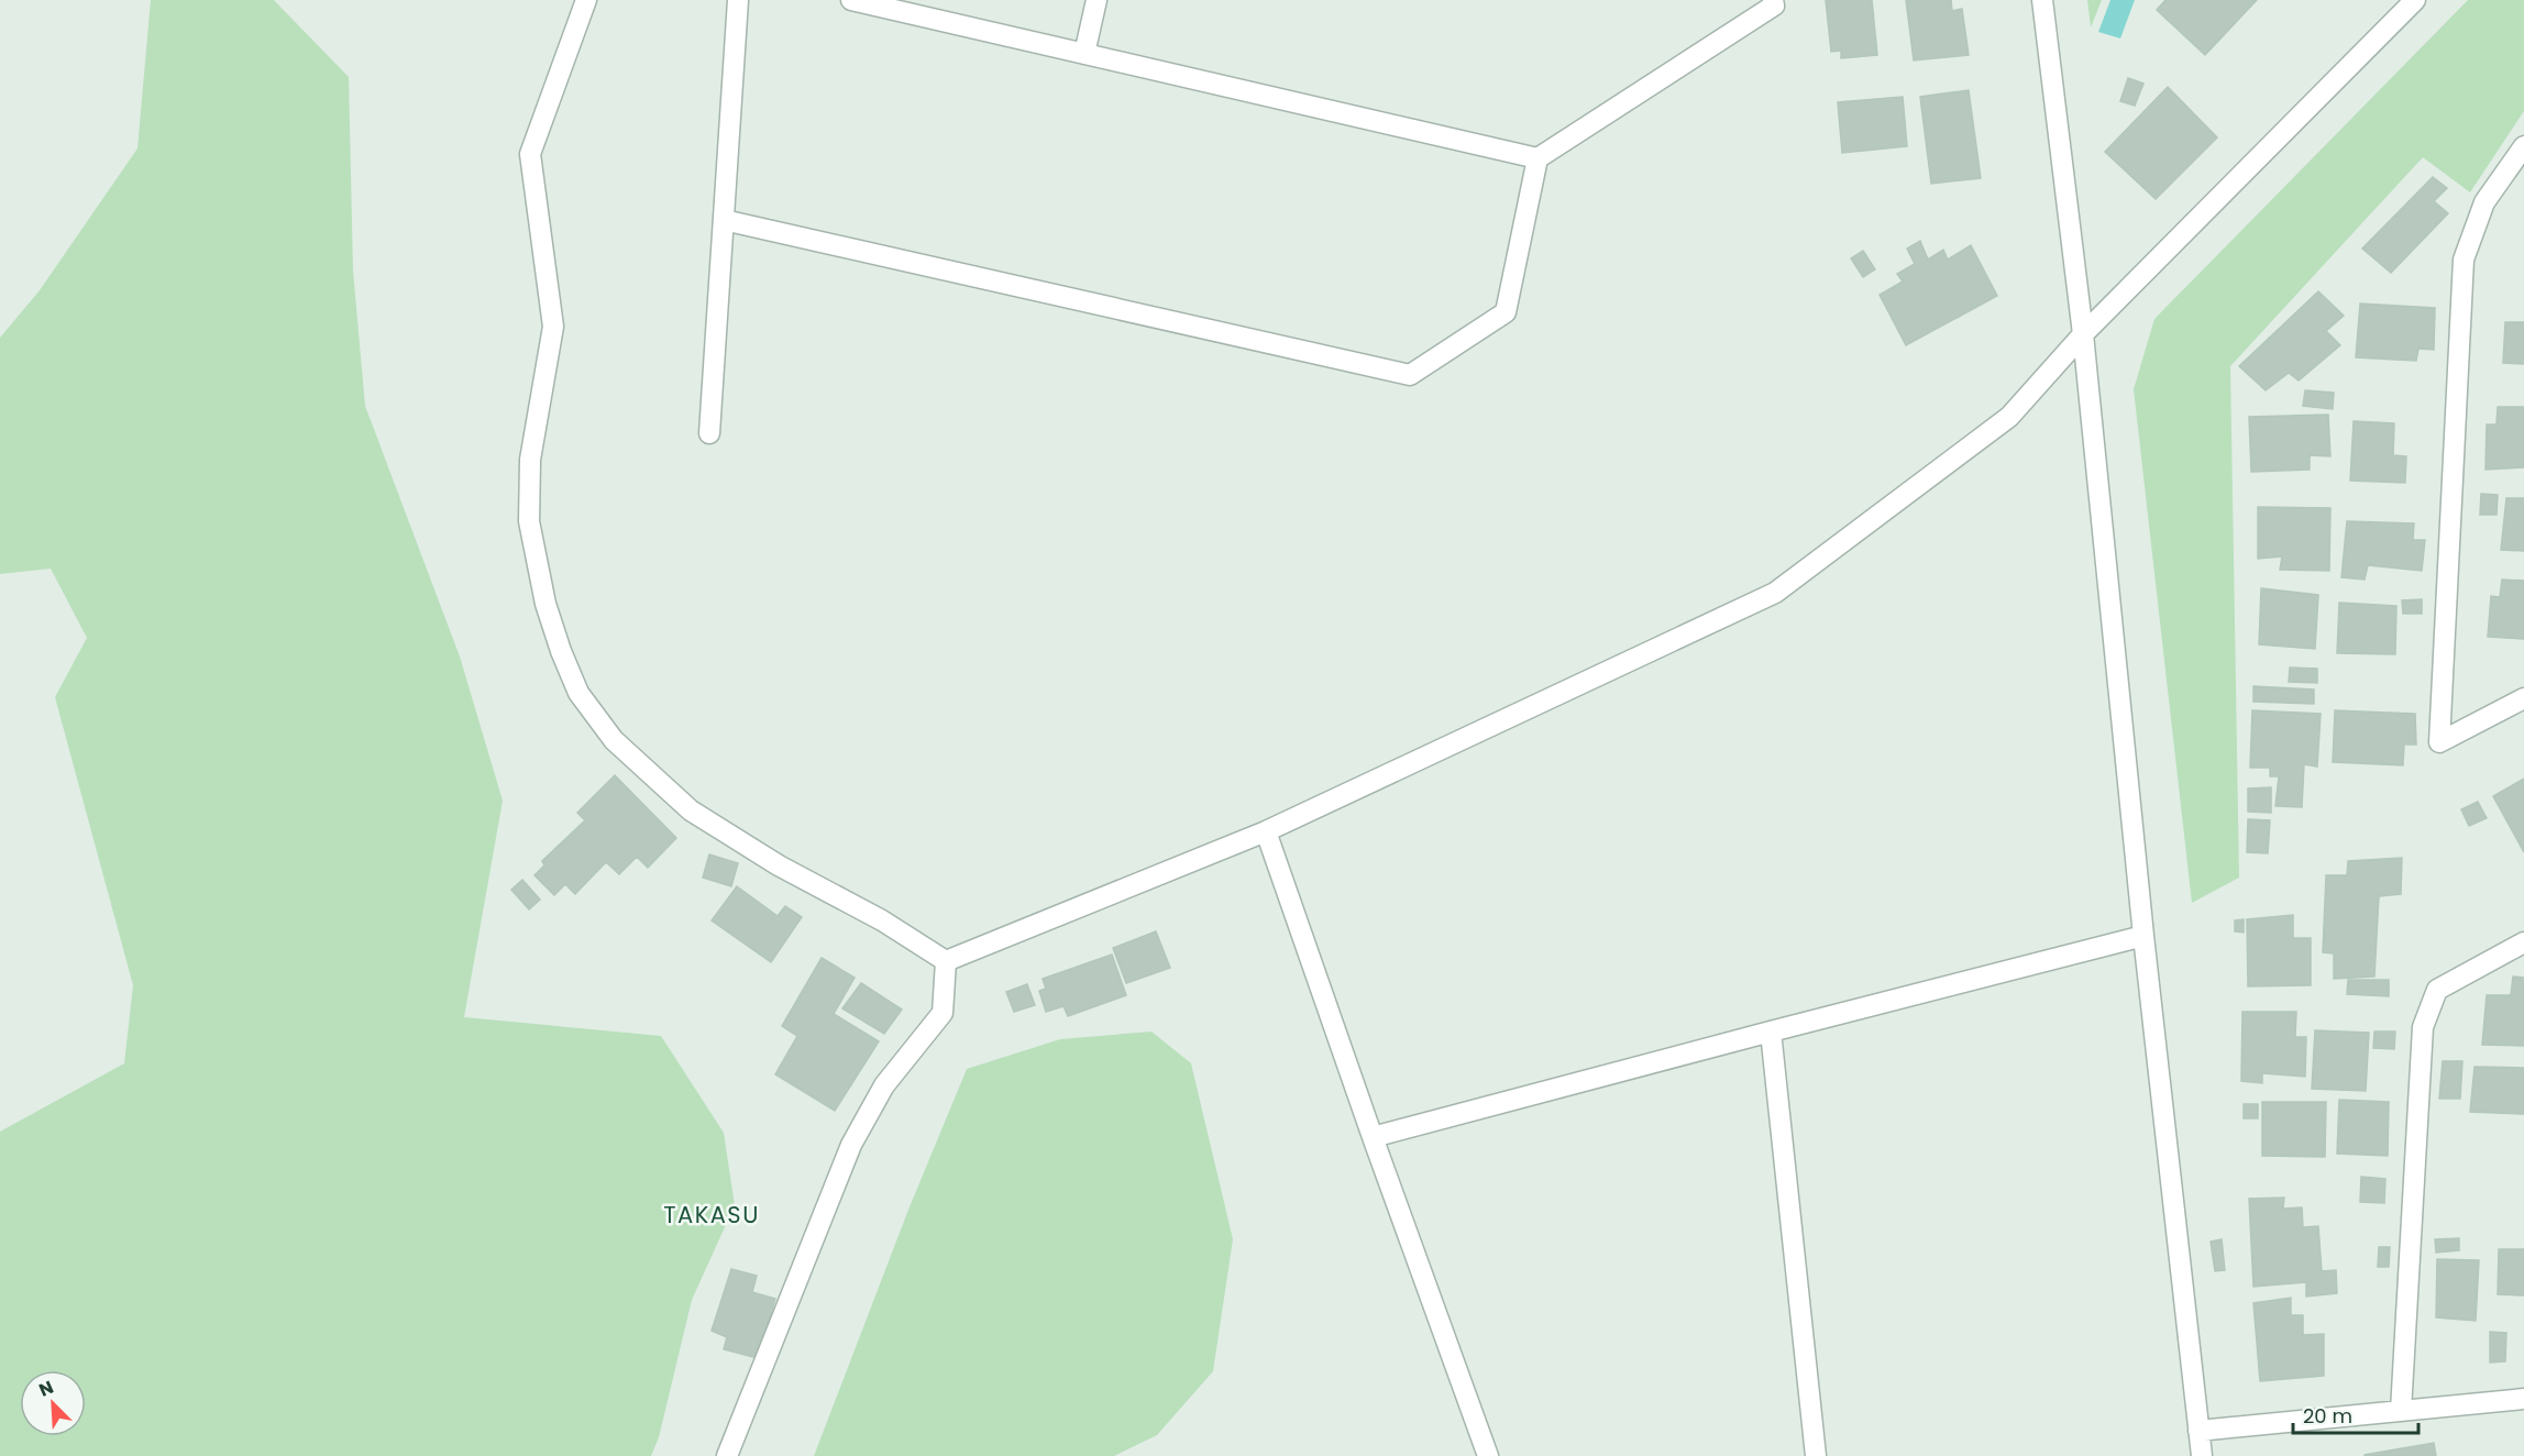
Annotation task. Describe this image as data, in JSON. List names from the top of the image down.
{
  "districts": ["TAKASU"],
  "scale_bar": "20 m",
  "north": "top left"
}
